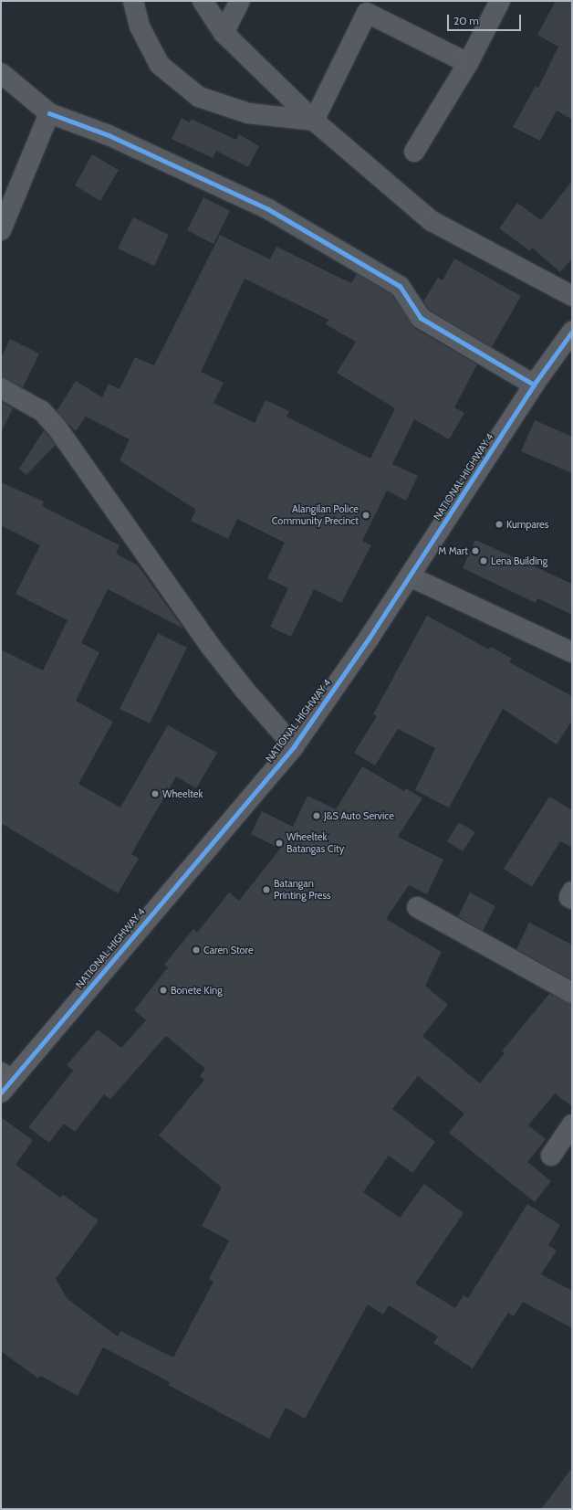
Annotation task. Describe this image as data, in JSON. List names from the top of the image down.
{
  "streets": {
    "main road": ["NATIONAL HIGHWAY 4"]
  },
  "places": [
    "Alangilan Police Community Precinct",
    "Kumpares",
    "M Mart",
    "Lena Building",
    "Wheeltek",
    "J&S Auto Service",
    "Wheeltek Batangas City",
    "Batangan Printing Press",
    "Caren Store",
    "Bonete King"
  ],
  "scale_bar": "20 m"
}
